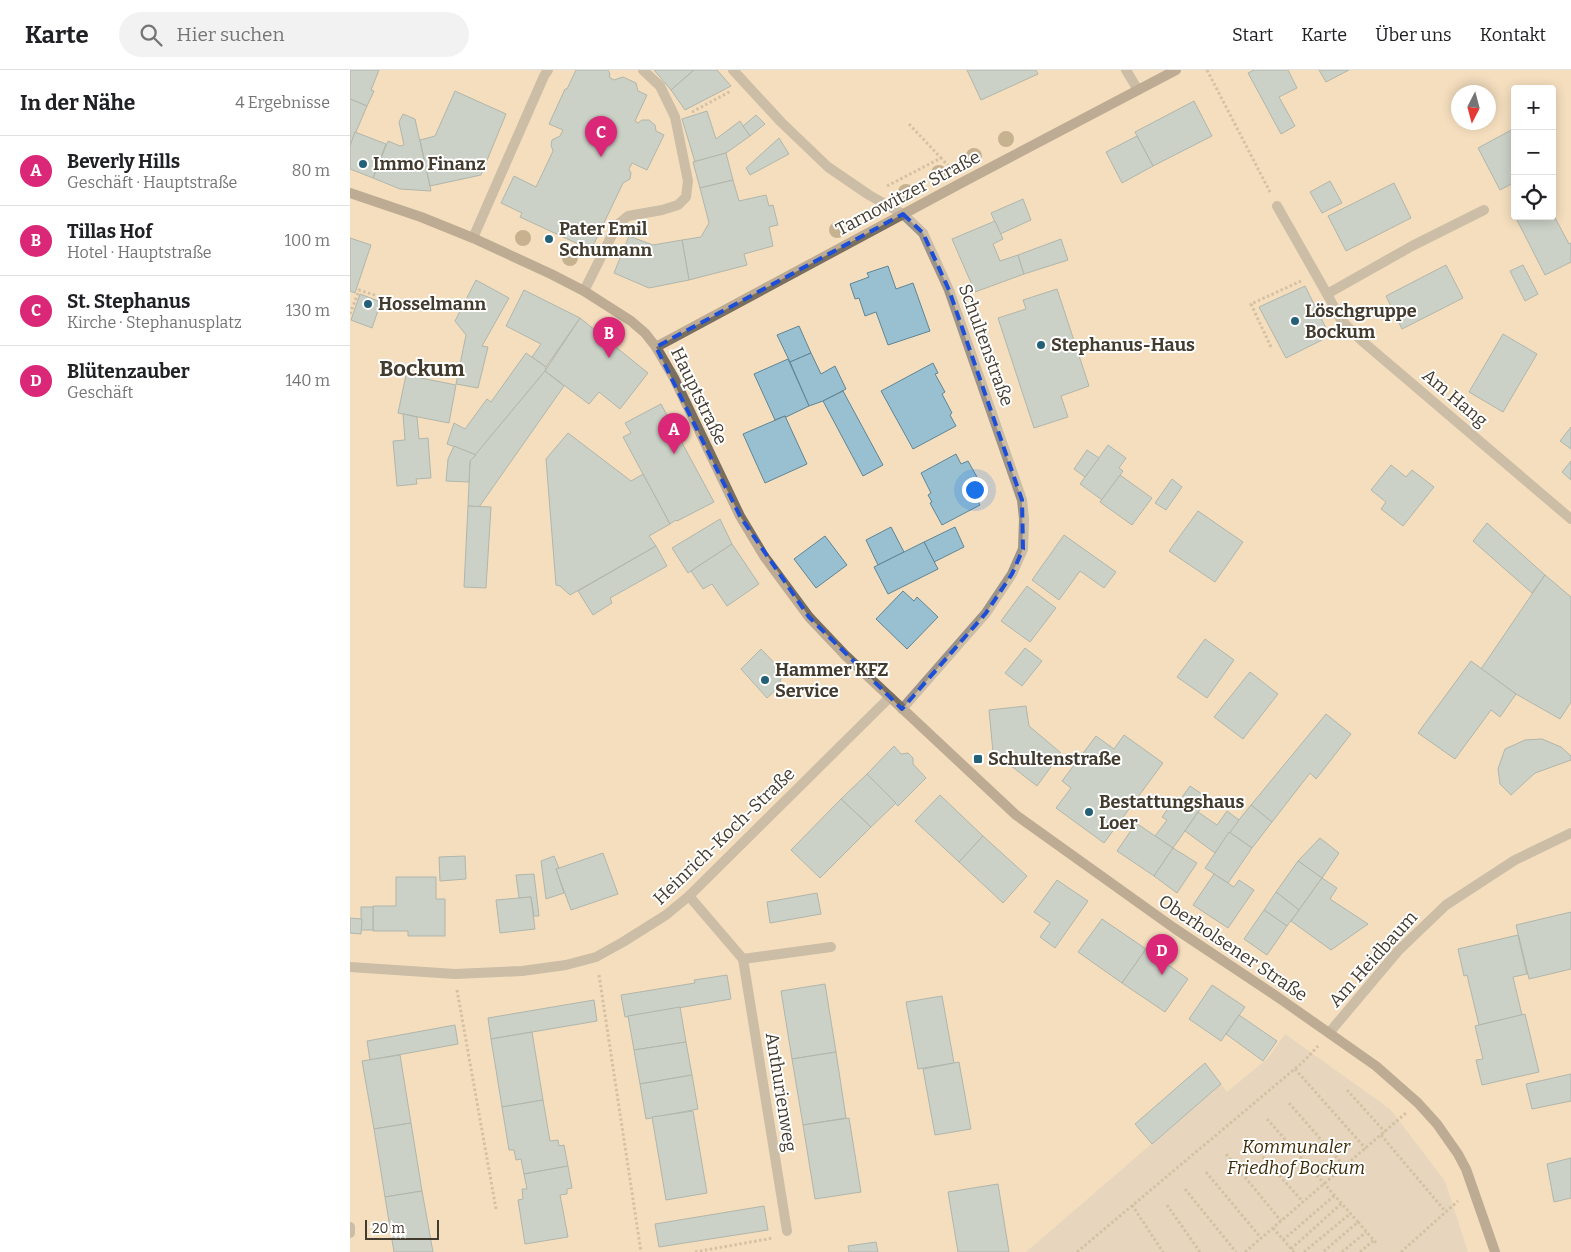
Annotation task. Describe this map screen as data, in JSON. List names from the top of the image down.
{
  "streets": {
    "main road": ["Tarnowitzer Straße", "Hauptstraße", "Oberholsener Straße"],
    "street": [
      "Schultenstraße",
      "Am Hang",
      "Heinrich-Koch-Straße",
      "Am Heidbaum",
      "Anthurienweg"
    ]
  },
  "crossings": [
    ["Tarnowitzer Straße", "Schultenstraße"],
    ["Tarnowitzer Straße", "Hauptstraße"],
    ["Schultenstraße", "Hauptstraße"],
    ["Schultenstraße", "Oberholsener Straße"],
    ["Hauptstraße", "Heinrich-Koch-Straße"],
    ["Hauptstraße", "Oberholsener Straße"],
    ["Oberholsener Straße", "Am Heidbaum"]
  ],
  "districts": ["Bockum"],
  "parks": ["Kommunaler Friedhof Bockum"],
  "places": {
    "other": [
      "Immo Finanz",
      "Pater Emil Schumann",
      "Hosselmann",
      "Löschgruppe Bockum",
      "Stephanus-Haus",
      "Hammer KFZ Service",
      "Bestattungshaus Loer"
    ],
    "transit": ["Schultenstraße"]
  },
  "scale_bar": "20 m",
  "north": "bottom",
  "page": {
    "header": "Karte",
    "search": "Hier suchen",
    "nav": [
      "Start",
      "Karte",
      "Über uns",
      "Kontakt"
    ],
    "heading": ["In der Nähe", "4 Ergebnisse"],
    "map_buttons": ["+", "−"],
    "pins": [
      "C",
      "B",
      "A",
      "D"
    ],
    "list": [
      {
        "mark": "A",
        "name": "Beverly Hills",
        "note": "Geschäft · Hauptstraße",
        "value": "80 m"
      },
      {
        "mark": "B",
        "name": "Tillas Hof",
        "note": "Hotel · Hauptstraße",
        "value": "100 m"
      },
      {
        "mark": "C",
        "name": "St. Stephanus",
        "note": "Kirche · Stephanusplatz",
        "value": "130 m"
      },
      {
        "mark": "D",
        "name": "Blütenzauber",
        "note": "Geschäft",
        "value": "140 m"
      }
    ],
    "scale": "20 m"
  }
}
